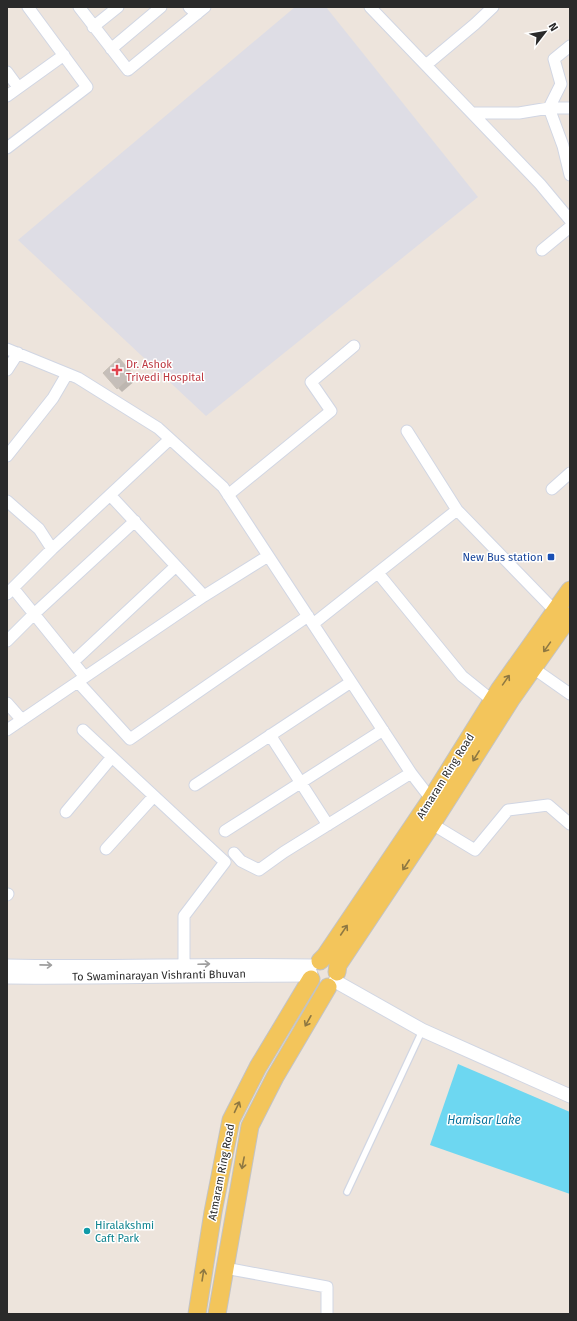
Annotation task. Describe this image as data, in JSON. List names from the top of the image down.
{
  "streets": {
    "main road": ["Atmaram Ring Road", "To Swaminarayan Vishranti Bhuvan"]
  },
  "crossings": [
    ["Atmaram Ring Road", "To Swaminarayan Vishranti Bhuvan"]
  ],
  "water": ["Hamisar Lake"],
  "places": {
    "health": ["Dr. Ashok Trivedi Hospital"],
    "transit": ["New Bus station"],
    "other": ["Hiralakshmi Caft Park"]
  },
  "north": "top right"
}
